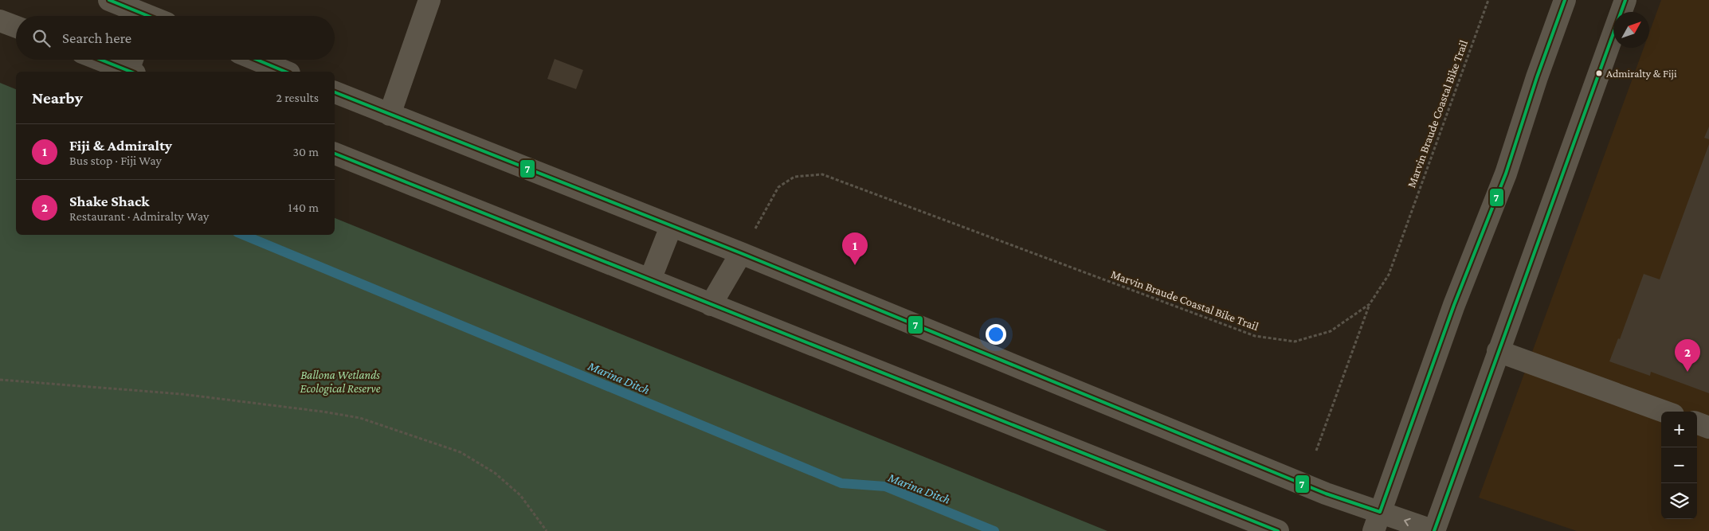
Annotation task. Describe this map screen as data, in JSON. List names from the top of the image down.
{
  "streets": {
    "path": ["Marvin Braude Coastal Bike Trail"]
  },
  "water": ["Marina Ditch"],
  "parks": ["Ballona Wetlands Ecological Reserve"],
  "places": ["Admiralty & Fiji"],
  "lines": ["transit line 7"],
  "north": "top right",
  "page": {
    "search": "Search here",
    "heading": ["Nearby", "2 results"],
    "list": [
      {
        "mark": "1",
        "name": "Fiji & Admiralty",
        "note": "Bus stop · Fiji Way",
        "value": "30 m"
      },
      {
        "mark": "2",
        "name": "Shake Shack",
        "note": "Restaurant · Admiralty Way",
        "value": "140 m"
      }
    ],
    "pins": ["1", "2"],
    "map_buttons": ["+", "−"]
  }
}
